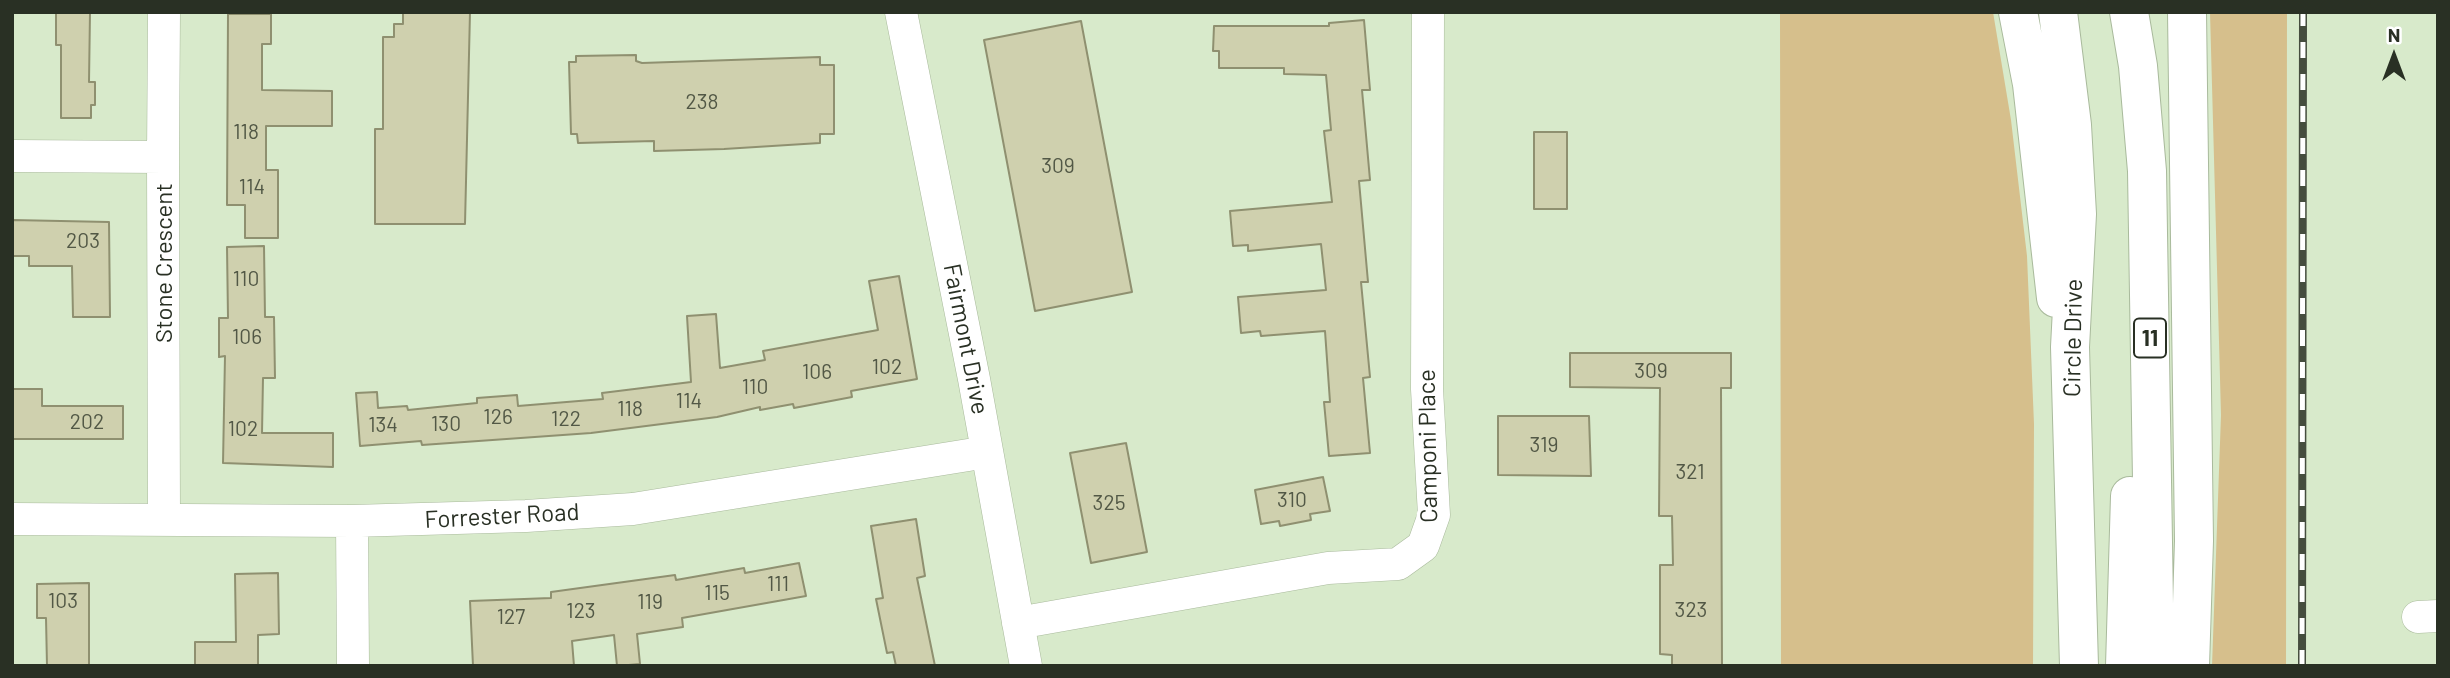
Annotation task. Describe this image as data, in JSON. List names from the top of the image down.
{
  "streets": {
    "highway": ["Circle Drive", "11"],
    "street": [
      "Stone Crescent",
      "Fairmont Drive",
      "Camponi Place",
      "Forrester Road"
    ]
  },
  "crossings": [
    ["Stone Crescent", "Forrester Road"],
    ["Fairmont Drive", "Camponi Place"],
    ["Fairmont Drive", "Forrester Road"]
  ],
  "house_numbers": [
    "238",
    "118",
    "309",
    "114",
    "203",
    "110",
    "106",
    "102",
    "309",
    "106",
    "110",
    "114",
    "118",
    "126",
    "122",
    "202",
    "130",
    "134",
    "102",
    "319",
    "321",
    "310",
    "325",
    "111",
    "115",
    "103",
    "119",
    "323",
    "123",
    "127"
  ],
  "north": "top"
}
